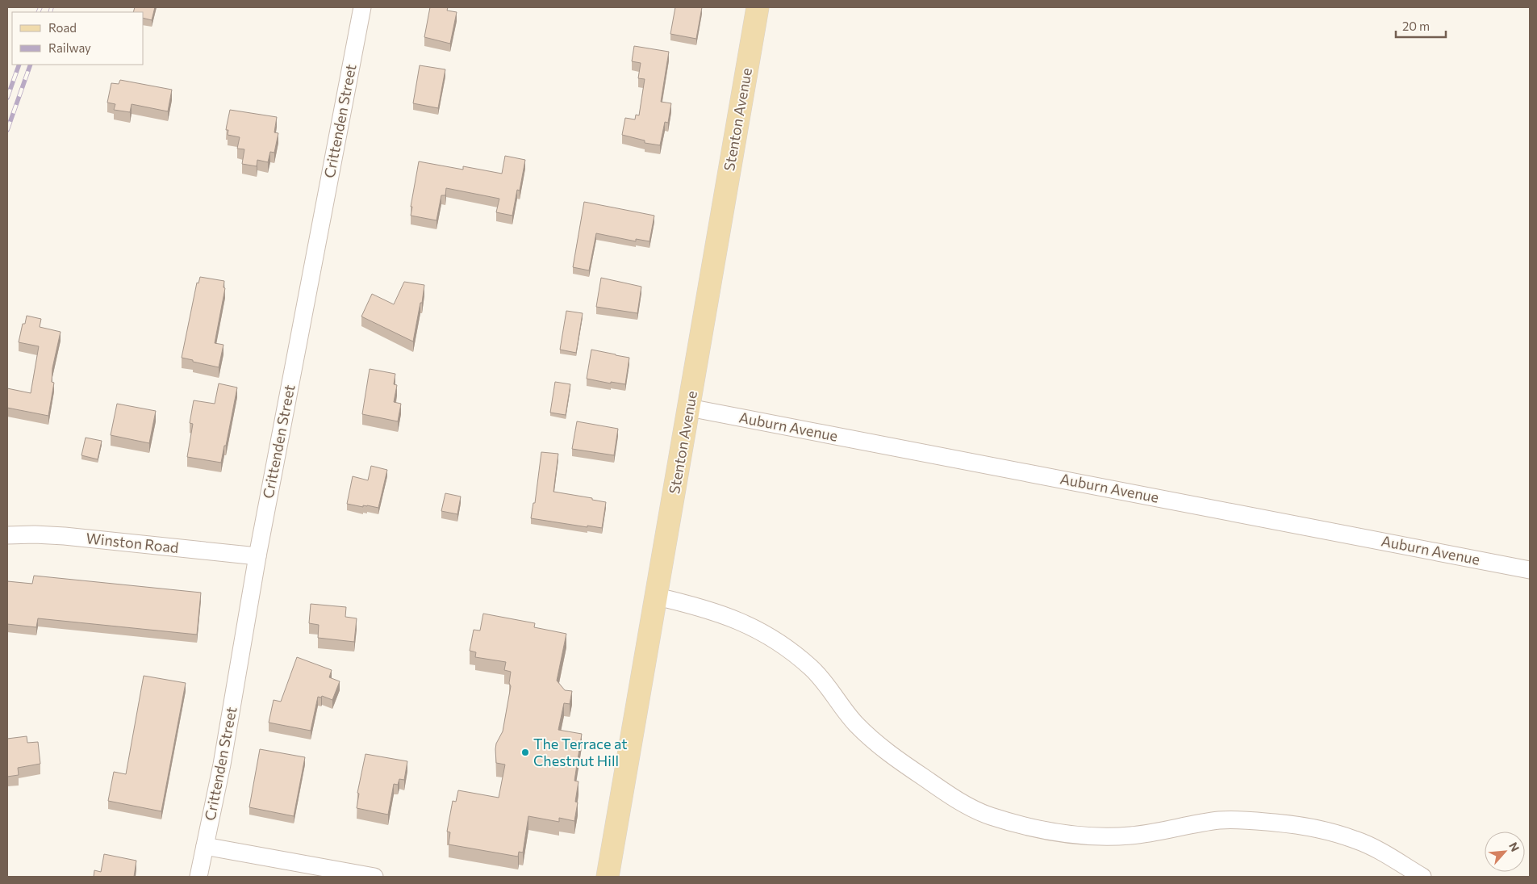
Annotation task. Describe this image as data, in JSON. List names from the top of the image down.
{
  "streets": {
    "main road": ["Stenton Avenue"],
    "street": ["Crittenden Street", "Auburn Avenue", "Winston Road"]
  },
  "crossings": [
    ["Stenton Avenue", "Auburn Avenue"],
    ["Crittenden Street", "Winston Road"]
  ],
  "places": ["The Terrace at Chestnut Hill"],
  "legend": ["Road", "Railway"],
  "scale_bar": "20 m",
  "north": "top right"
}
